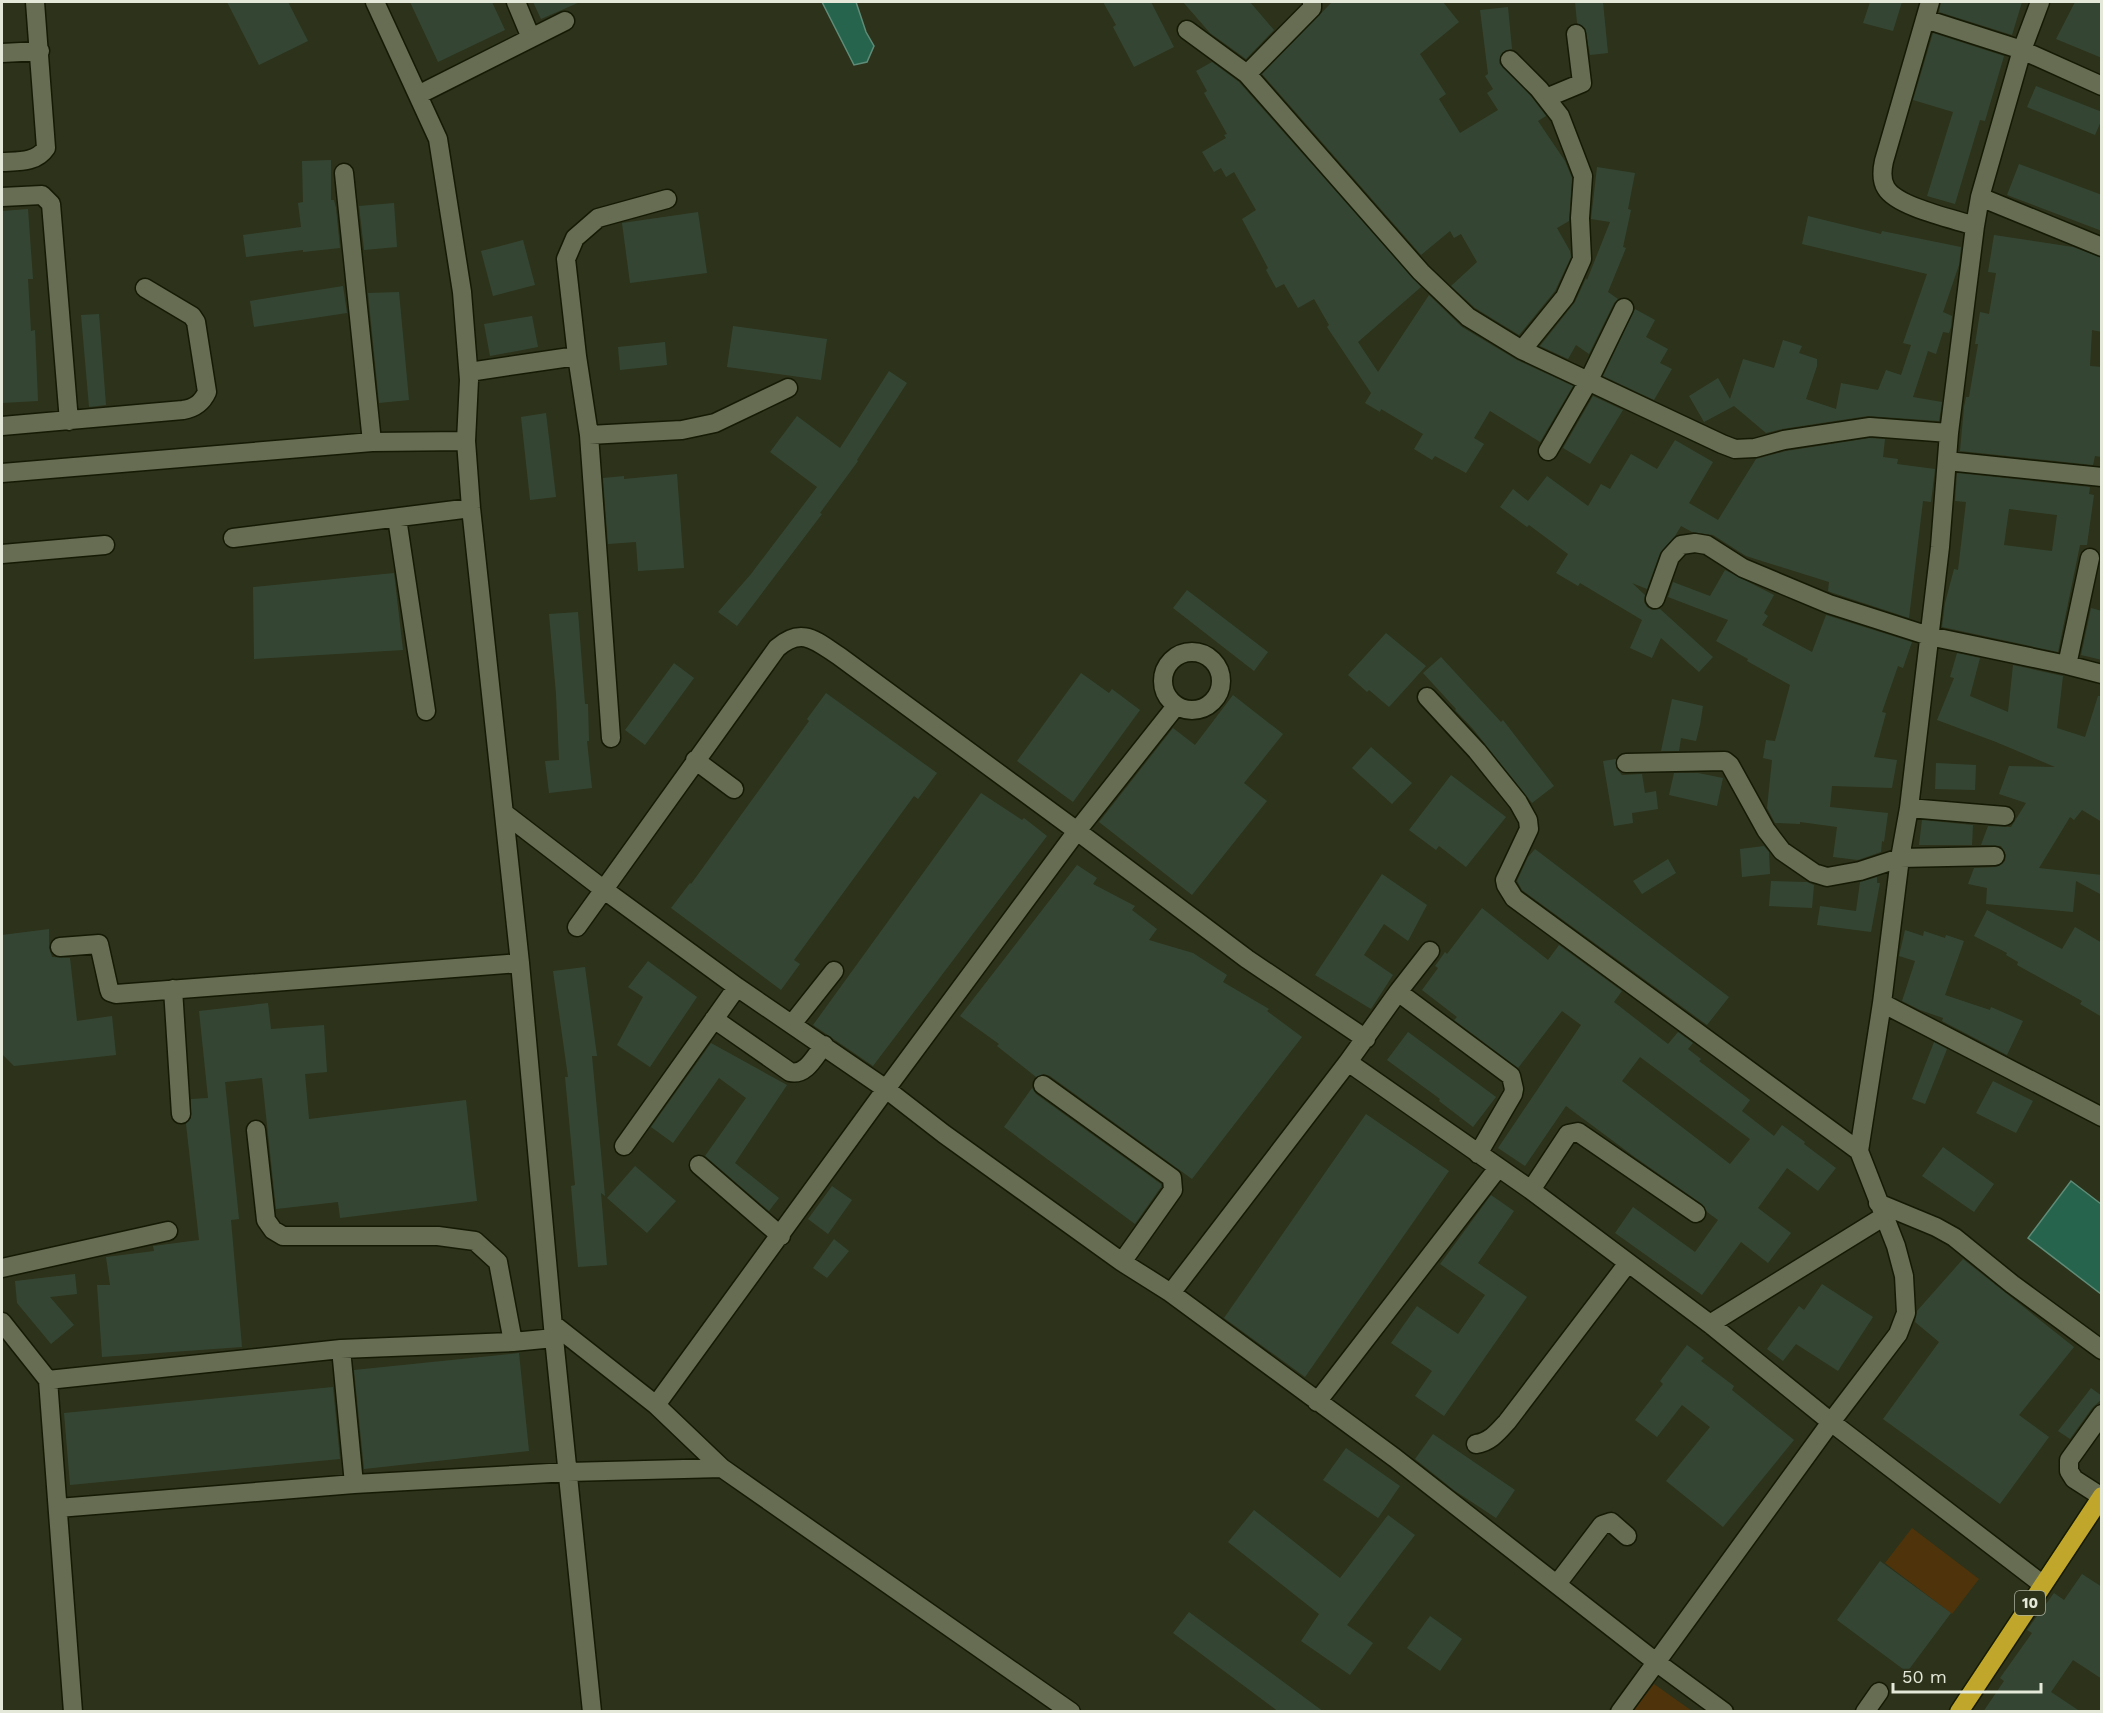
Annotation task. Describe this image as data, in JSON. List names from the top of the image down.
{
  "streets": {
    "highway": ["10"]
  },
  "scale_bar": "50 m"
}
